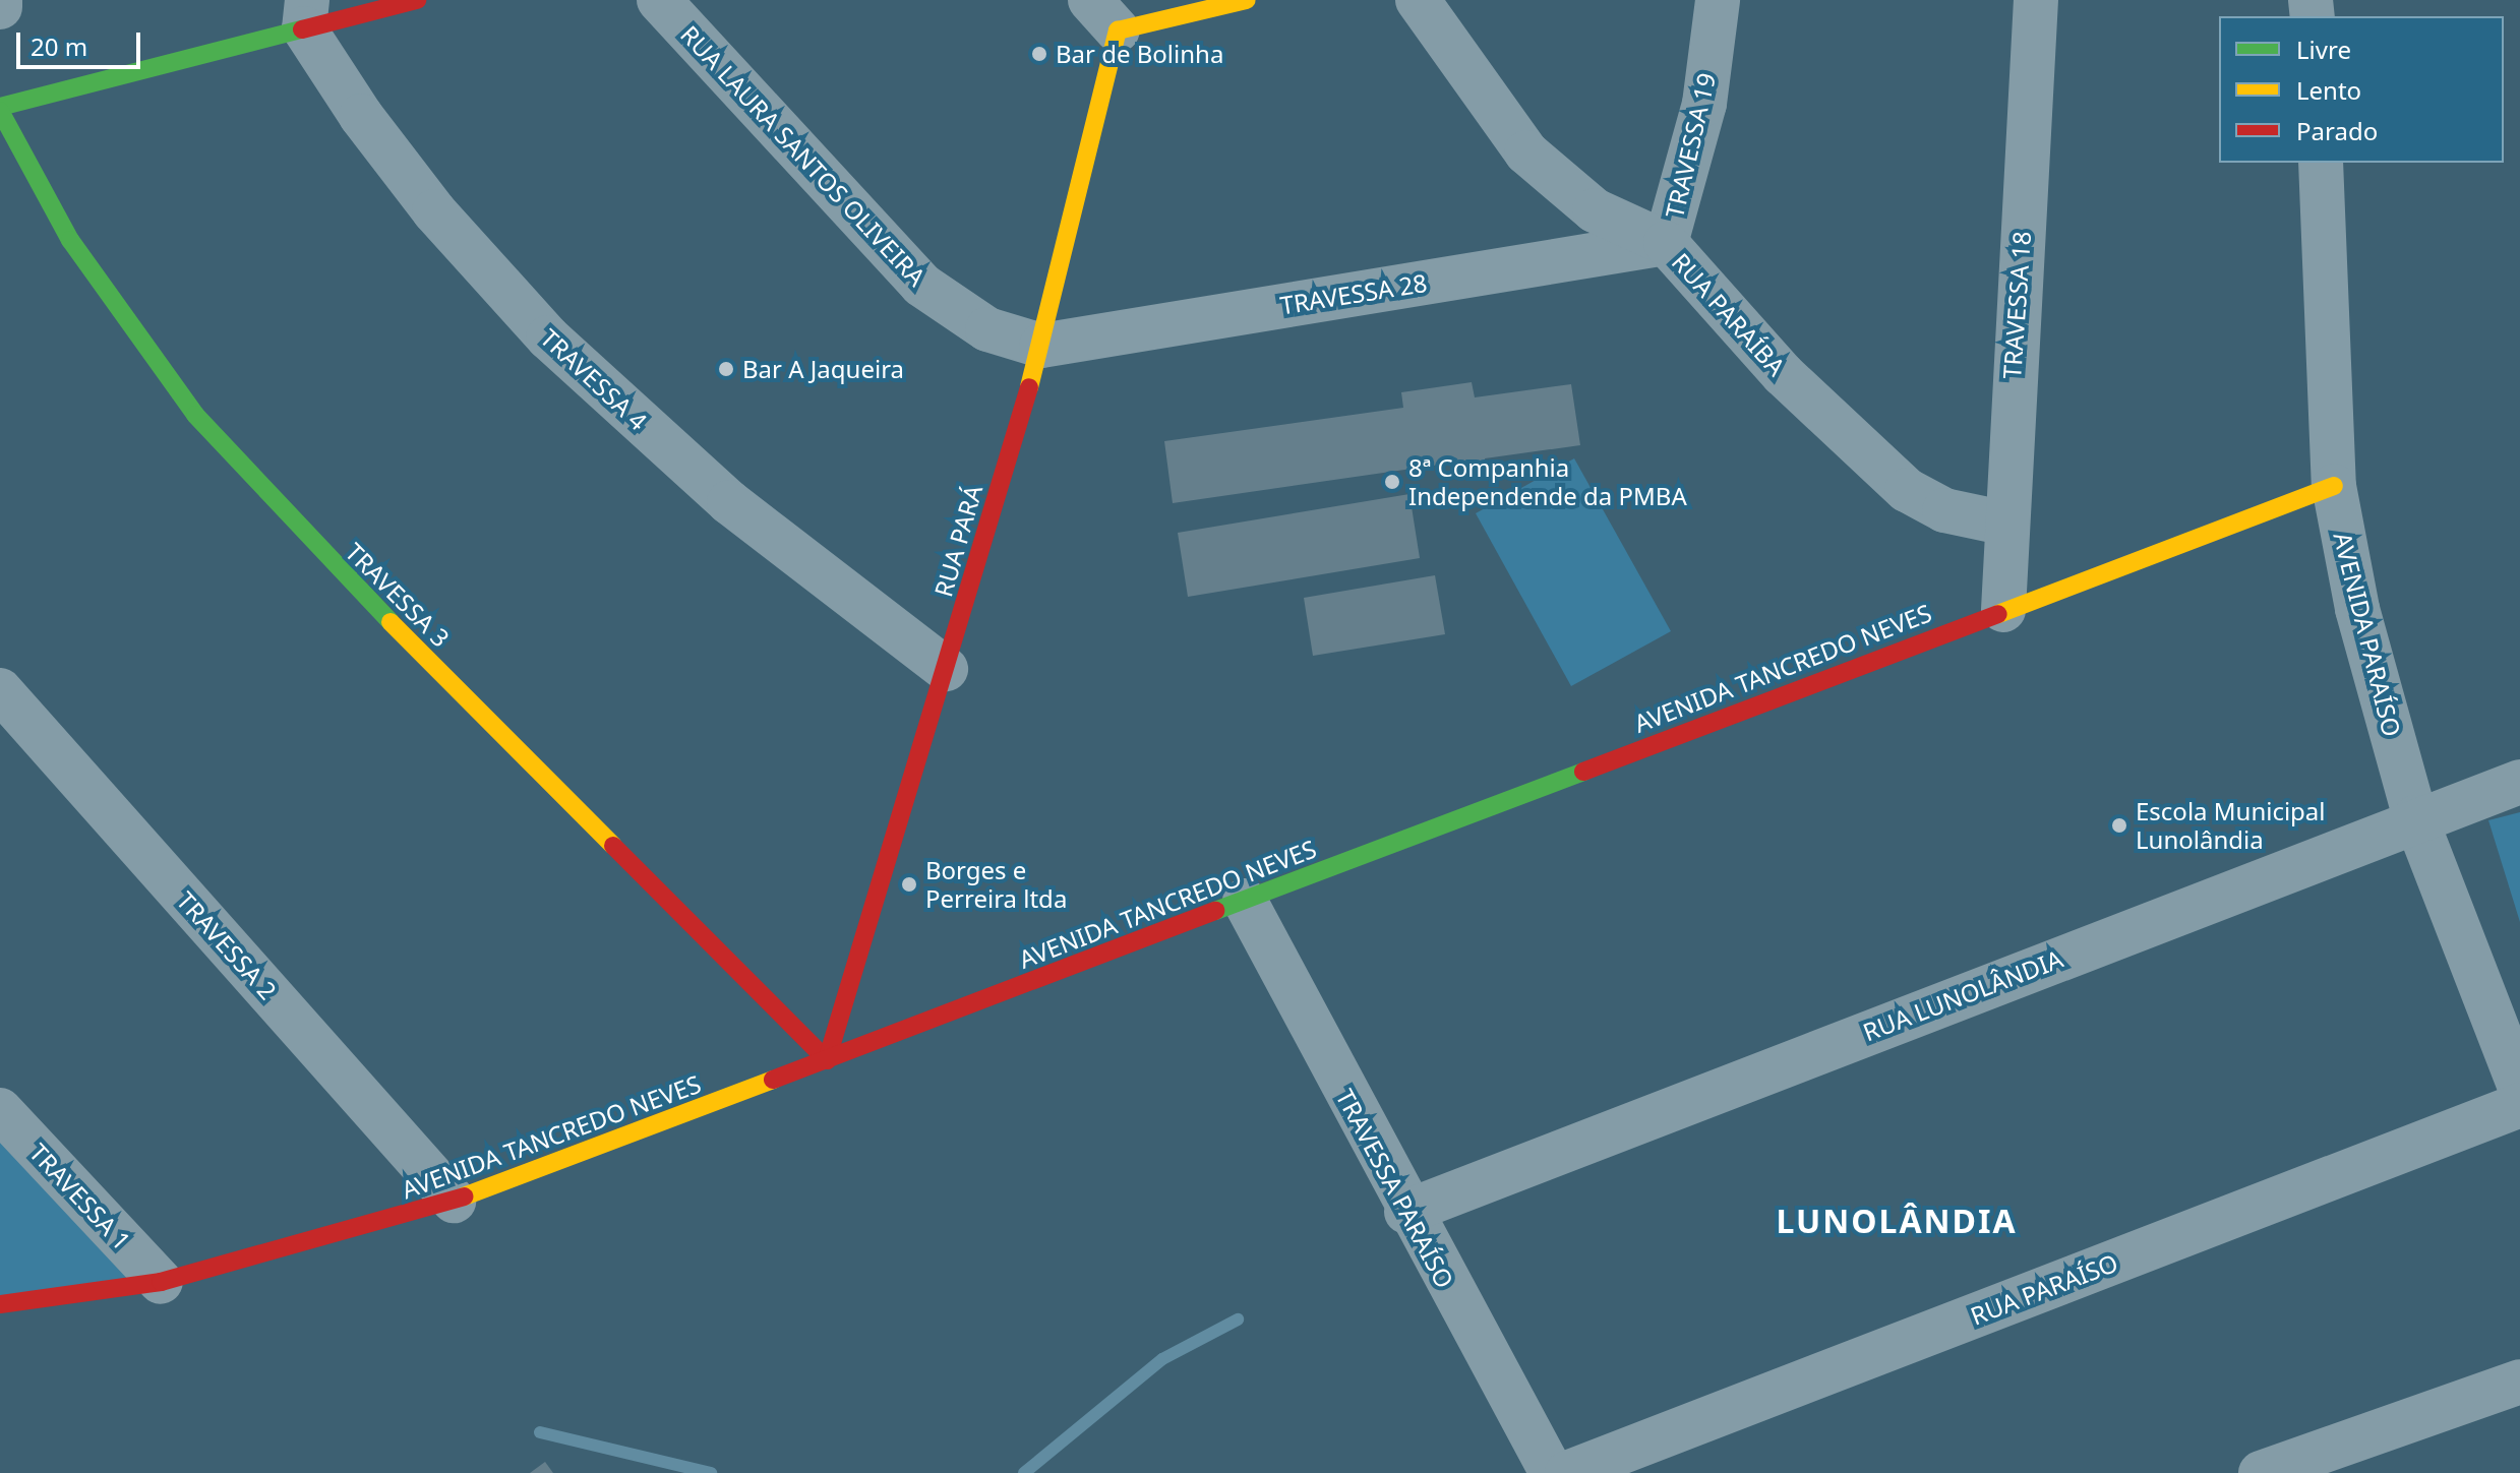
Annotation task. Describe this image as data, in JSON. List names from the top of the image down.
{
  "streets": {
    "street": [
      "TRAVESSA 19",
      "RUA LAURA SANTOS OLIVEIRA",
      "TRAVESSA 28",
      "TRAVESSA 18",
      "RUA PARAÍBA",
      "TRAVESSA 4",
      "RUA PARÁ",
      "TRAVESSA 3",
      "AVENIDA PARAÍSO",
      "AVENIDA TANCREDO NEVES",
      "TRAVESSA 2",
      "RUA LUNOLÂNDIA",
      "TRAVESSA PARAÍSO",
      "TRAVESSA 1",
      "RUA PARAÍSO"
    ]
  },
  "crossings": [
    ["TRAVESSA 19", "TRAVESSA 28"],
    ["TRAVESSA 19", "RUA PARAÍBA"],
    ["RUA LAURA SANTOS OLIVEIRA", "TRAVESSA 28"],
    ["RUA LAURA SANTOS OLIVEIRA", "RUA PARÁ"],
    ["TRAVESSA 28", "RUA PARAÍBA"],
    ["TRAVESSA 28", "RUA PARÁ"],
    ["TRAVESSA 18", "RUA PARAÍBA"],
    ["TRAVESSA 18", "AVENIDA TANCREDO NEVES"],
    ["TRAVESSA 4", "RUA PARÁ"],
    ["RUA PARÁ", "TRAVESSA 3"],
    ["RUA PARÁ", "AVENIDA TANCREDO NEVES"],
    ["TRAVESSA 3", "AVENIDA TANCREDO NEVES"],
    ["AVENIDA PARAÍSO", "AVENIDA TANCREDO NEVES"],
    ["AVENIDA PARAÍSO", "RUA LUNOLÂNDIA"],
    ["AVENIDA TANCREDO NEVES", "TRAVESSA 2"],
    ["AVENIDA TANCREDO NEVES", "TRAVESSA PARAÍSO"],
    ["AVENIDA TANCREDO NEVES", "TRAVESSA 1"],
    ["RUA LUNOLÂNDIA", "TRAVESSA PARAÍSO"]
  ],
  "districts": ["LUNOLÂNDIA"],
  "places": [
    "Bar de Bolinha",
    "Bar A Jaqueira",
    "8ª Companhia Independende da PMBA",
    "Escola Municipal Lunolândia",
    "Borges e Perreira ltda"
  ],
  "legend": ["Livre", "Lento", "Parado"],
  "scale_bar": "20 m"
}
